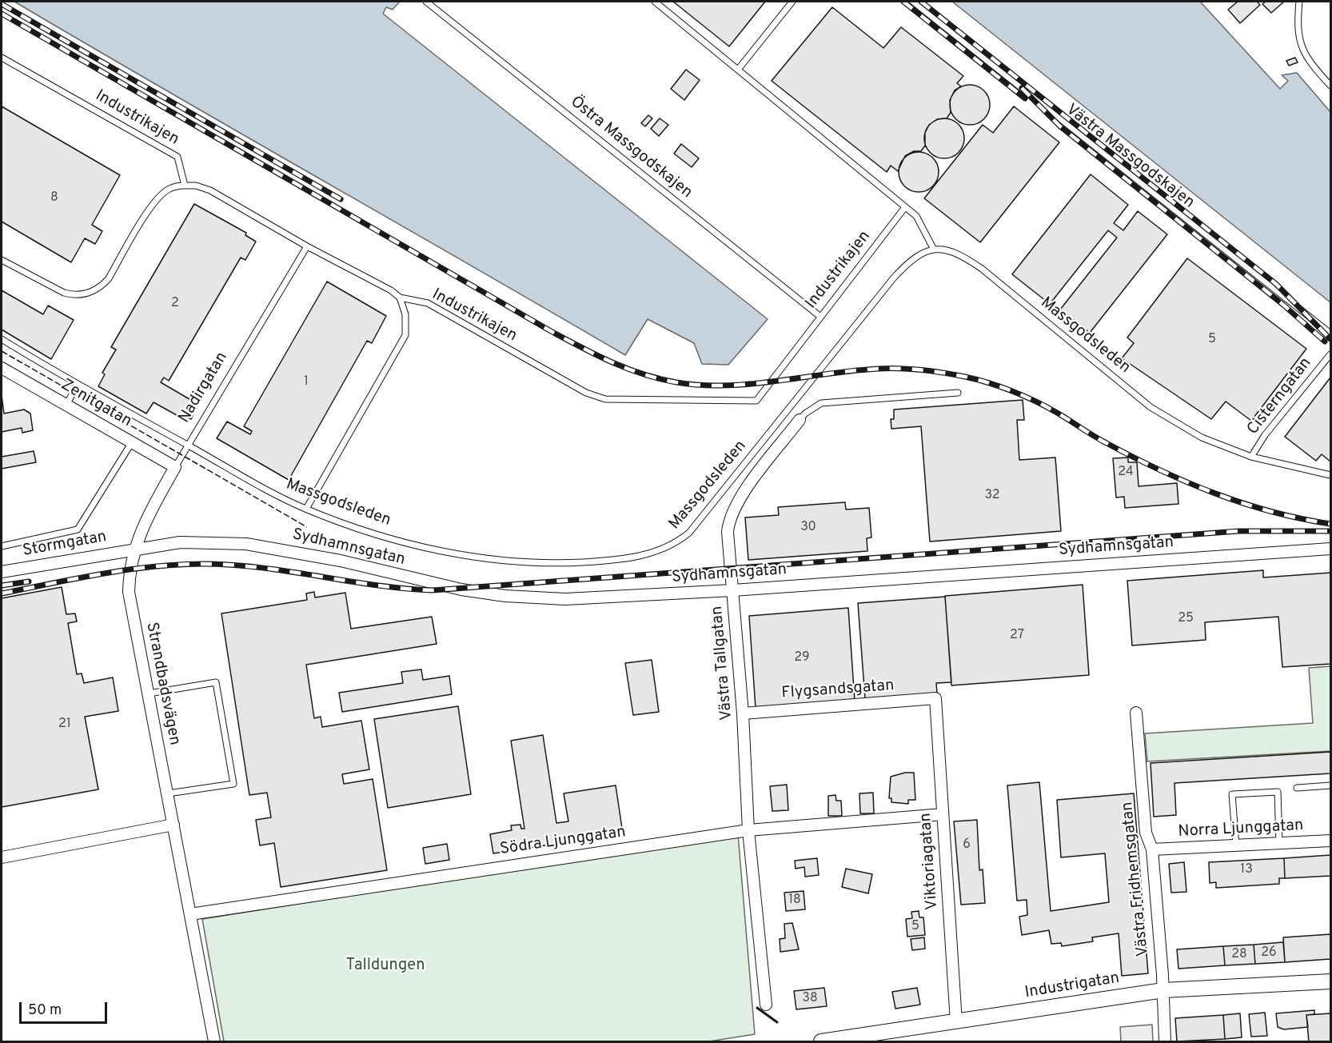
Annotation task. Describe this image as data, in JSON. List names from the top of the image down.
{
  "streets": {
    "street": [
      "Nadirgatan",
      "Zenitgatan",
      "Stormgatan",
      "Sydhamnsgatan",
      "Västra Tallgatan",
      "Strandbadsvägen",
      "Flygsandsgatan",
      "Norra Ljunggatan",
      "Södra Ljunggatan",
      "Viktoriagatan",
      "Västra Fridhemsgatan",
      "Industrigatan"
    ],
    "lane": [
      "Industrikajen",
      "Östra Massgodskajen",
      "Västra Massgodskajen",
      "Massgodsleden",
      "Cisterngatan"
    ]
  },
  "crossings": [
    ["Industrikajen", "Östra Massgodskajen"],
    ["Industrikajen", "Nadirgatan"],
    ["Massgodsleden", "Nadirgatan"],
    ["Massgodsleden", "Cisterngatan"],
    ["Nadirgatan", "Zenitgatan"],
    ["Nadirgatan", "Stormgatan"],
    ["Nadirgatan", "Sydhamnsgatan"],
    ["Nadirgatan", "Strandbadsvägen"],
    ["Stormgatan", "Sydhamnsgatan"],
    ["Stormgatan", "Strandbadsvägen"],
    ["Sydhamnsgatan", "Västra Tallgatan"],
    ["Sydhamnsgatan", "Strandbadsvägen"],
    ["Västra Tallgatan", "Flygsandsgatan"],
    ["Västra Tallgatan", "Södra Ljunggatan"],
    ["Strandbadsvägen", "Södra Ljunggatan"],
    ["Flygsandsgatan", "Viktoriagatan"],
    ["Norra Ljunggatan", "Västra Fridhemsgatan"],
    ["Södra Ljunggatan", "Viktoriagatan"],
    ["Viktoriagatan", "Industrigatan"],
    ["Västra Fridhemsgatan", "Industrigatan"]
  ],
  "parks": ["Talldungen"],
  "house_numbers": [
    "8",
    "2",
    "5",
    "1",
    "24",
    "32",
    "30",
    "25",
    "27",
    "29",
    "21",
    "6",
    "13",
    "18",
    "5",
    "26",
    "28",
    "38"
  ],
  "scale_bar": "50 m"
}
